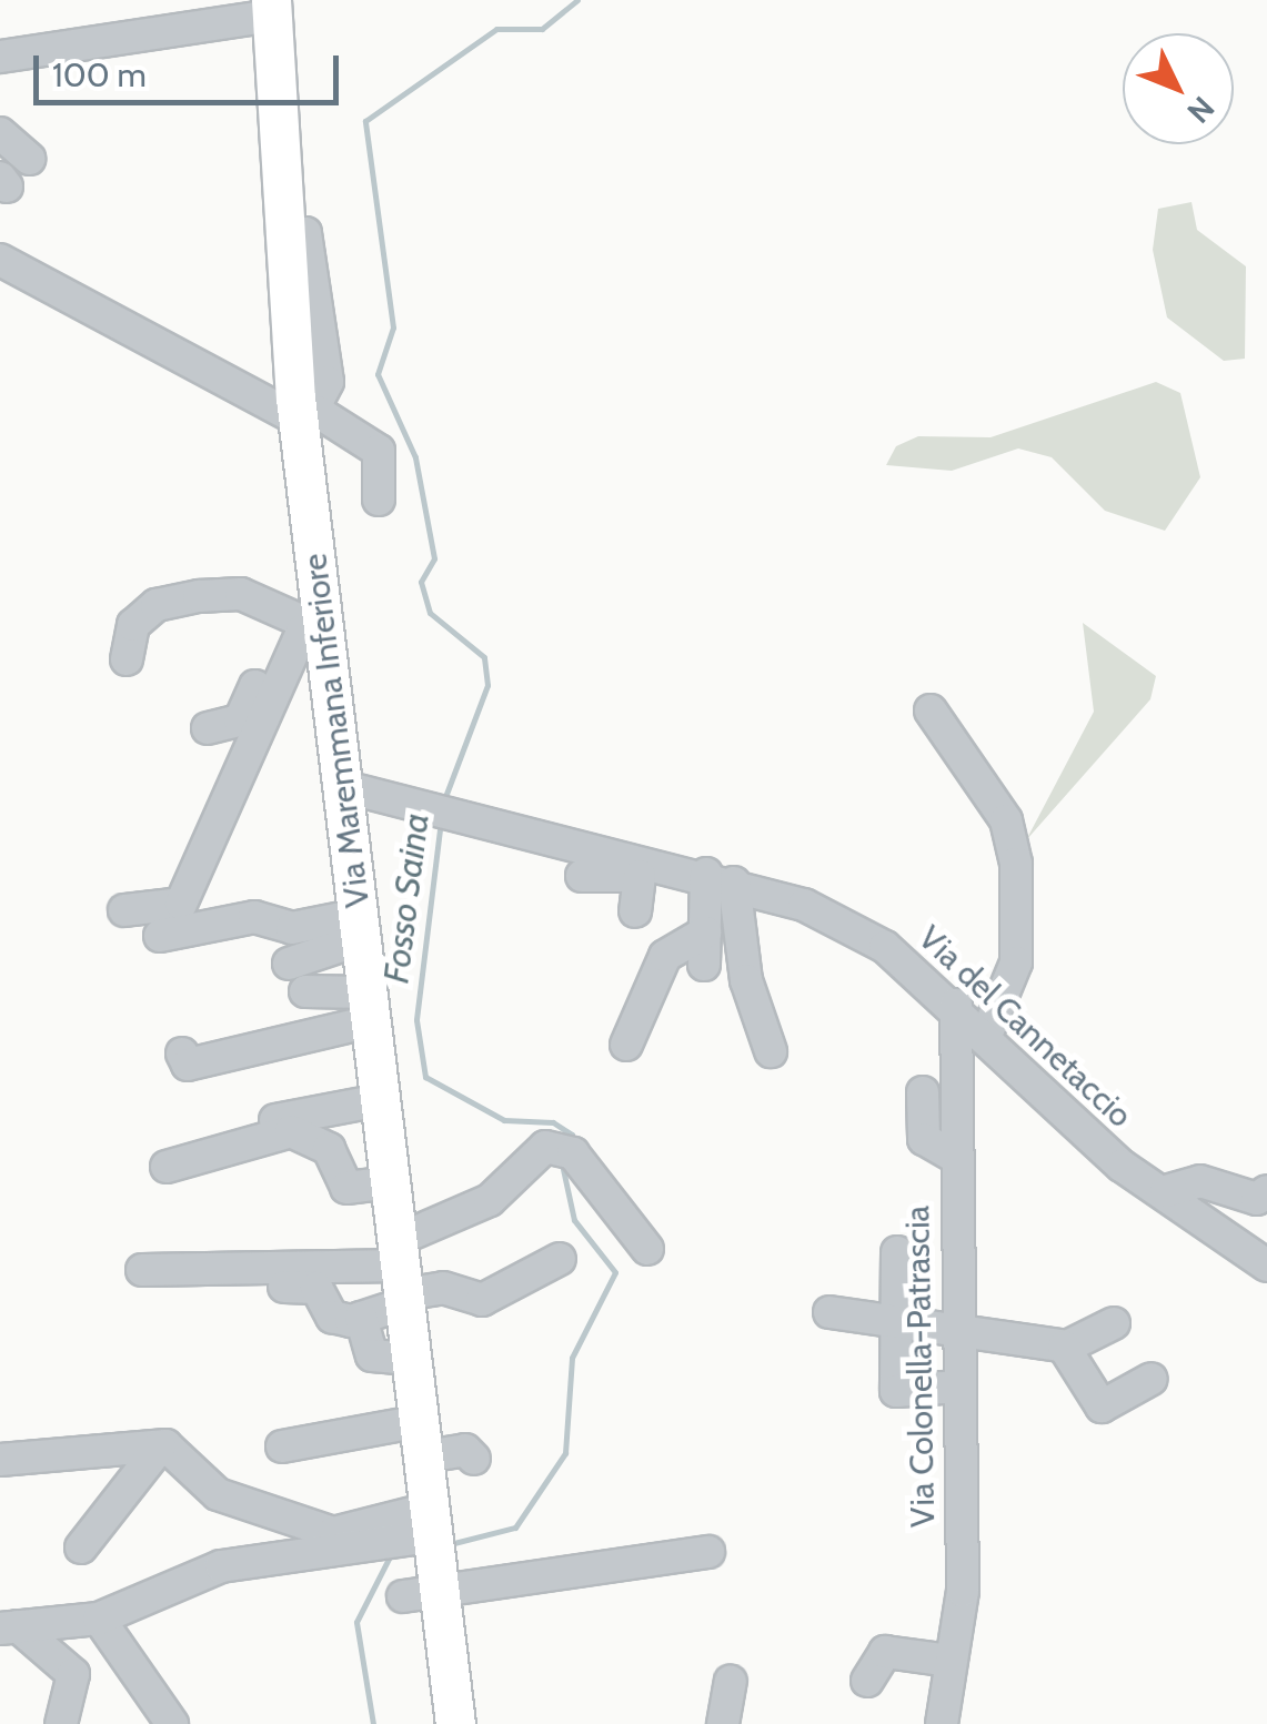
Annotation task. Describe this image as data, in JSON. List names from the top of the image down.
{
  "streets": {
    "main road": ["Via Maremmana Inferiore"],
    "street": ["Via del Cannetaccio", "Via Colonella-Patrascia"]
  },
  "crossings": [
    ["Via Maremmana Inferiore", "Via del Cannetaccio"],
    ["Via del Cannetaccio", "Via Colonella-Patrascia"]
  ],
  "water": ["Fosso Saina"],
  "scale_bar": "100 m",
  "north": "bottom right"
}
